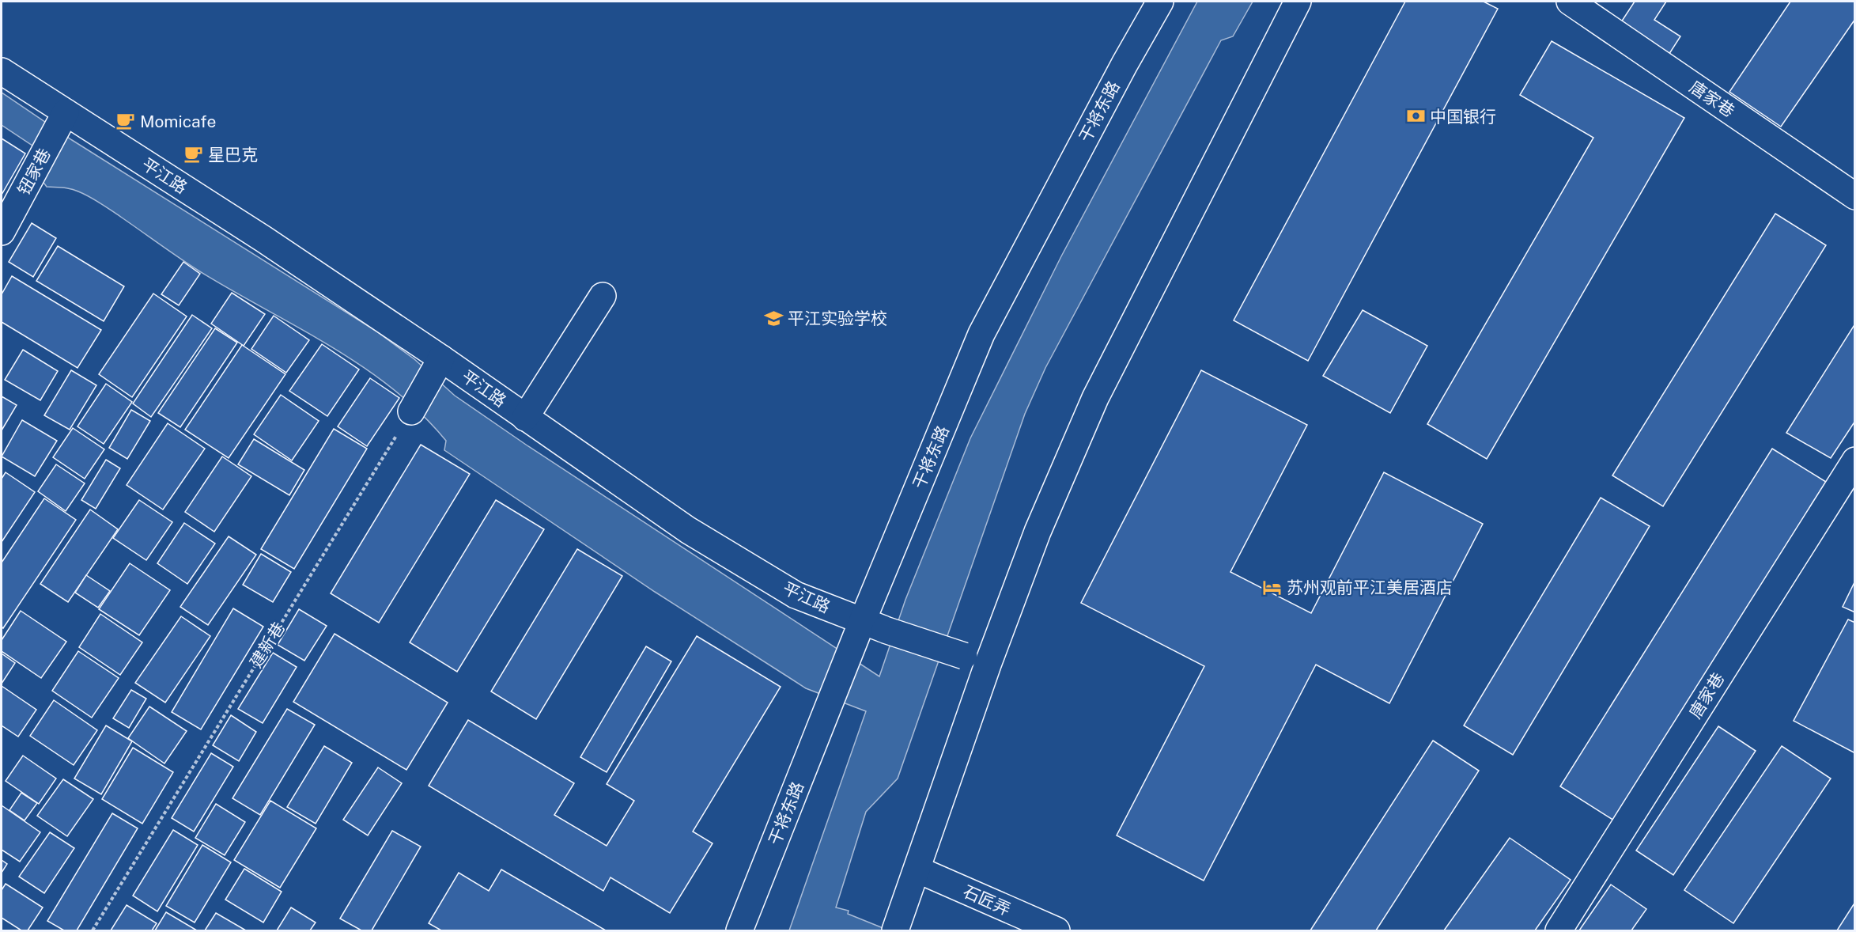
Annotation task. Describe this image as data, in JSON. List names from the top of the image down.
{
  "streets": {
    "street": [
      "唐家巷",
      "干将东路",
      "钮家巷",
      "平江路",
      "石匠弄"
    ],
    "path": ["建新巷"]
  },
  "crossings": [
    ["干将东路", "平江路"],
    ["钮家巷", "平江路"]
  ],
  "places": {
    "bank": ["中国银行"],
    "cafe": ["Momicafe", "星巴克"],
    "school or university": ["平江实验学校"],
    "hotel": ["苏州观前平江美居酒店"]
  }
}
